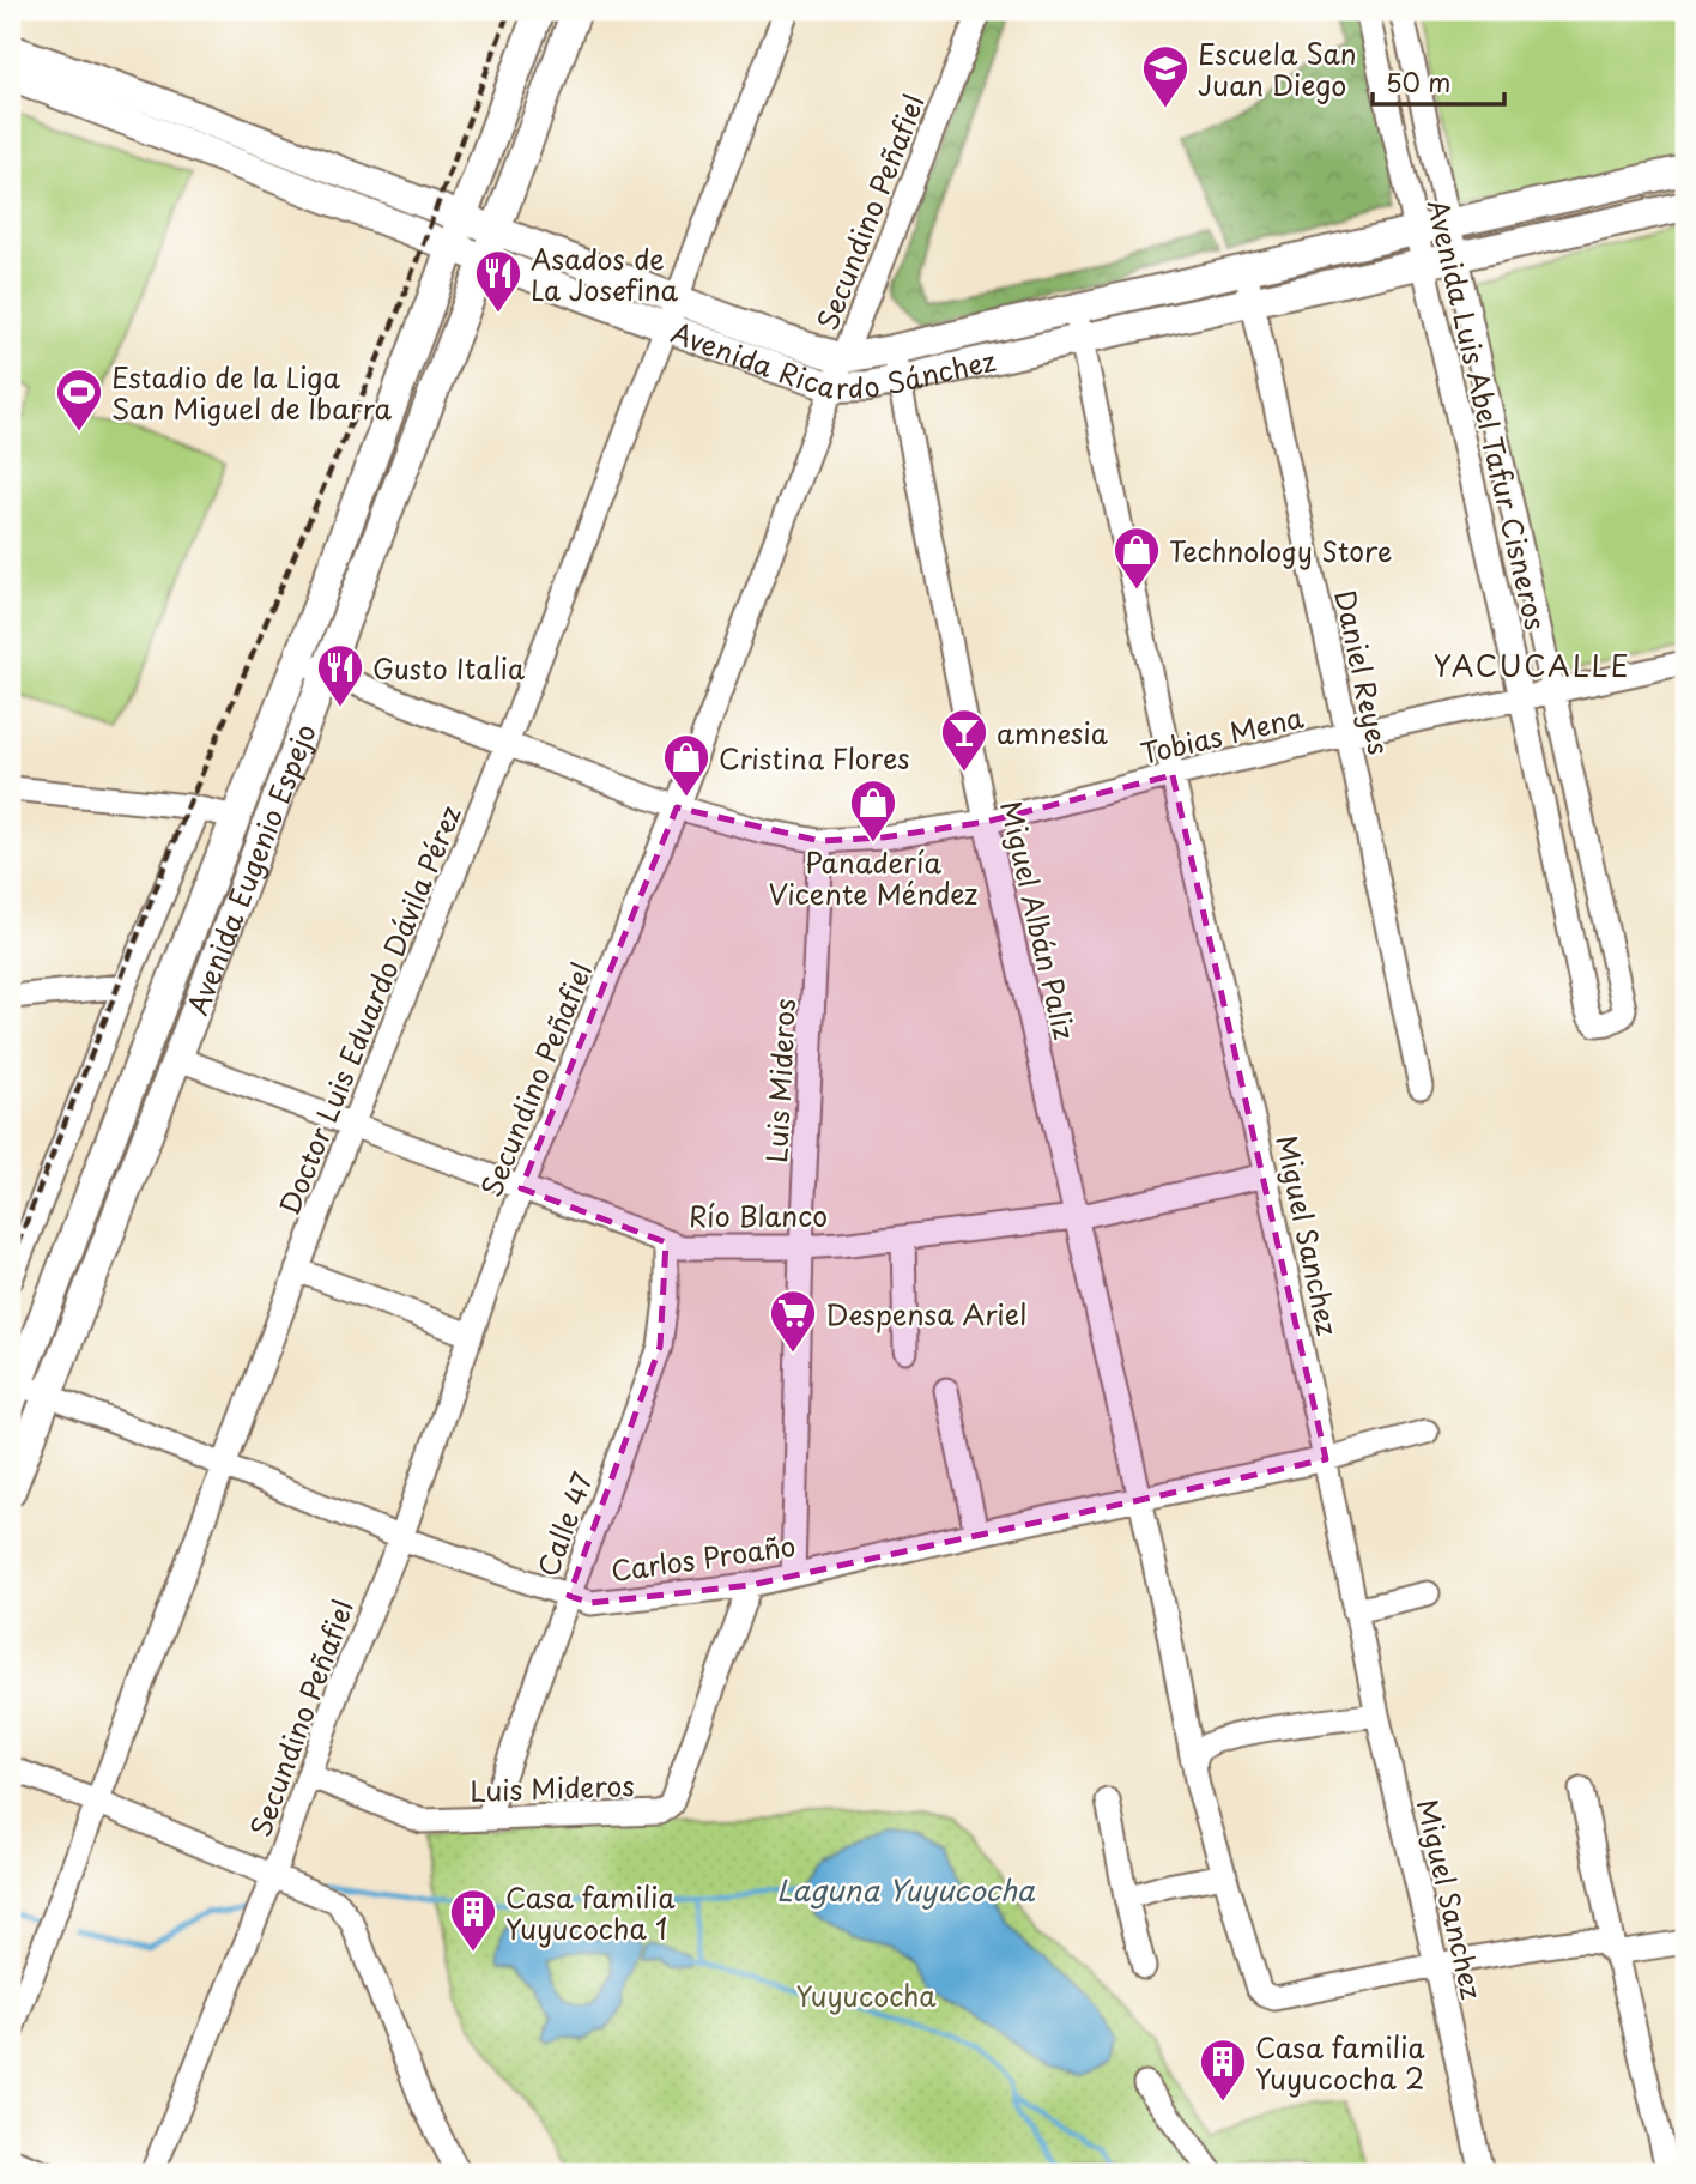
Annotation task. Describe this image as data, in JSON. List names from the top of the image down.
{
  "streets": {
    "main road": ["Avenida Ricardo Sánchez", "Avenida Eugenio Espejo"],
    "street": [
      "Secundino Peñafiel",
      "Avenida Luis Abel Tafur Cisneros",
      "Daniel Reyes",
      "Tobias Mena",
      "Miguel Albán Paliz",
      "Doctor Luis Eduardo Dávila Pérez",
      "Luis Mideros",
      "Río Blanco",
      "Miguel Sanchez",
      "Calle 47",
      "Carlos Proaño"
    ]
  },
  "crossings": [
    ["Secundino Peñafiel", "Avenida Ricardo Sánchez"],
    ["Secundino Peñafiel", "Tobias Mena"],
    ["Secundino Peñafiel", "Luis Mideros"],
    ["Secundino Peñafiel", "Río Blanco"],
    ["Secundino Peñafiel", "Carlos Proaño"],
    ["Avenida Ricardo Sánchez", "Avenida Luis Abel Tafur Cisneros"],
    ["Avenida Ricardo Sánchez", "Daniel Reyes"],
    ["Avenida Ricardo Sánchez", "Avenida Eugenio Espejo"],
    ["Avenida Ricardo Sánchez", "Miguel Albán Paliz"],
    ["Avenida Ricardo Sánchez", "Doctor Luis Eduardo Dávila Pérez"],
    ["Avenida Ricardo Sánchez", "Miguel Sanchez"],
    ["Avenida Luis Abel Tafur Cisneros", "Tobias Mena"],
    ["Daniel Reyes", "Tobias Mena"],
    ["Tobias Mena", "Avenida Eugenio Espejo"],
    ["Tobias Mena", "Miguel Albán Paliz"],
    ["Tobias Mena", "Doctor Luis Eduardo Dávila Pérez"],
    ["Tobias Mena", "Luis Mideros"],
    ["Tobias Mena", "Miguel Sanchez"],
    ["Avenida Eugenio Espejo", "Río Blanco"],
    ["Avenida Eugenio Espejo", "Carlos Proaño"],
    ["Miguel Albán Paliz", "Río Blanco"],
    ["Miguel Albán Paliz", "Miguel Sanchez"],
    ["Miguel Albán Paliz", "Carlos Proaño"],
    ["Doctor Luis Eduardo Dávila Pérez", "Río Blanco"],
    ["Doctor Luis Eduardo Dávila Pérez", "Carlos Proaño"],
    ["Luis Mideros", "Río Blanco"],
    ["Luis Mideros", "Calle 47"],
    ["Luis Mideros", "Carlos Proaño"],
    ["Río Blanco", "Miguel Sanchez"],
    ["Río Blanco", "Calle 47"],
    ["Miguel Sanchez", "Carlos Proaño"],
    ["Calle 47", "Carlos Proaño"]
  ],
  "districts": ["YACUCALLE"],
  "water": ["Laguna Yuyucocha"],
  "parks": ["Yuyucocha"],
  "places": {
    "school or university": ["Escuela San Juan Diego"],
    "restaurant": ["Asados de La Josefina", "Gusto Italia"],
    "sports": ["Estadio de la Liga San Miguel de Ibarra"],
    "shop": ["Technology Store", "Cristina Flores", "Panadería Vicente Méndez"],
    "bar": ["amnesia"],
    "supermarket": ["Despensa Ariel"],
    "building": ["Casa familia Yuyucocha 1", "Casa familia Yuyucocha 2"]
  },
  "scale_bar": "50 m"
}
